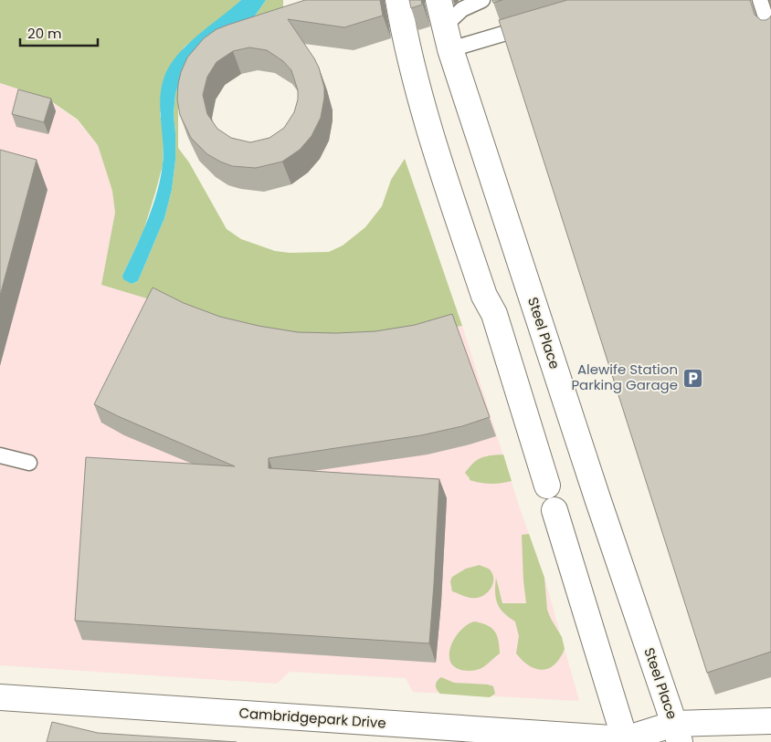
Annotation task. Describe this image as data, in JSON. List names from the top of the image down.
{
  "streets": {
    "main road": ["Steel Place", "Cambridgepark Drive"]
  },
  "crossings": [
    ["Steel Place", "Cambridgepark Drive"]
  ],
  "places": {
    "parking": ["Alewife Station Parking Garage"]
  },
  "scale_bar": "20 m"
}
